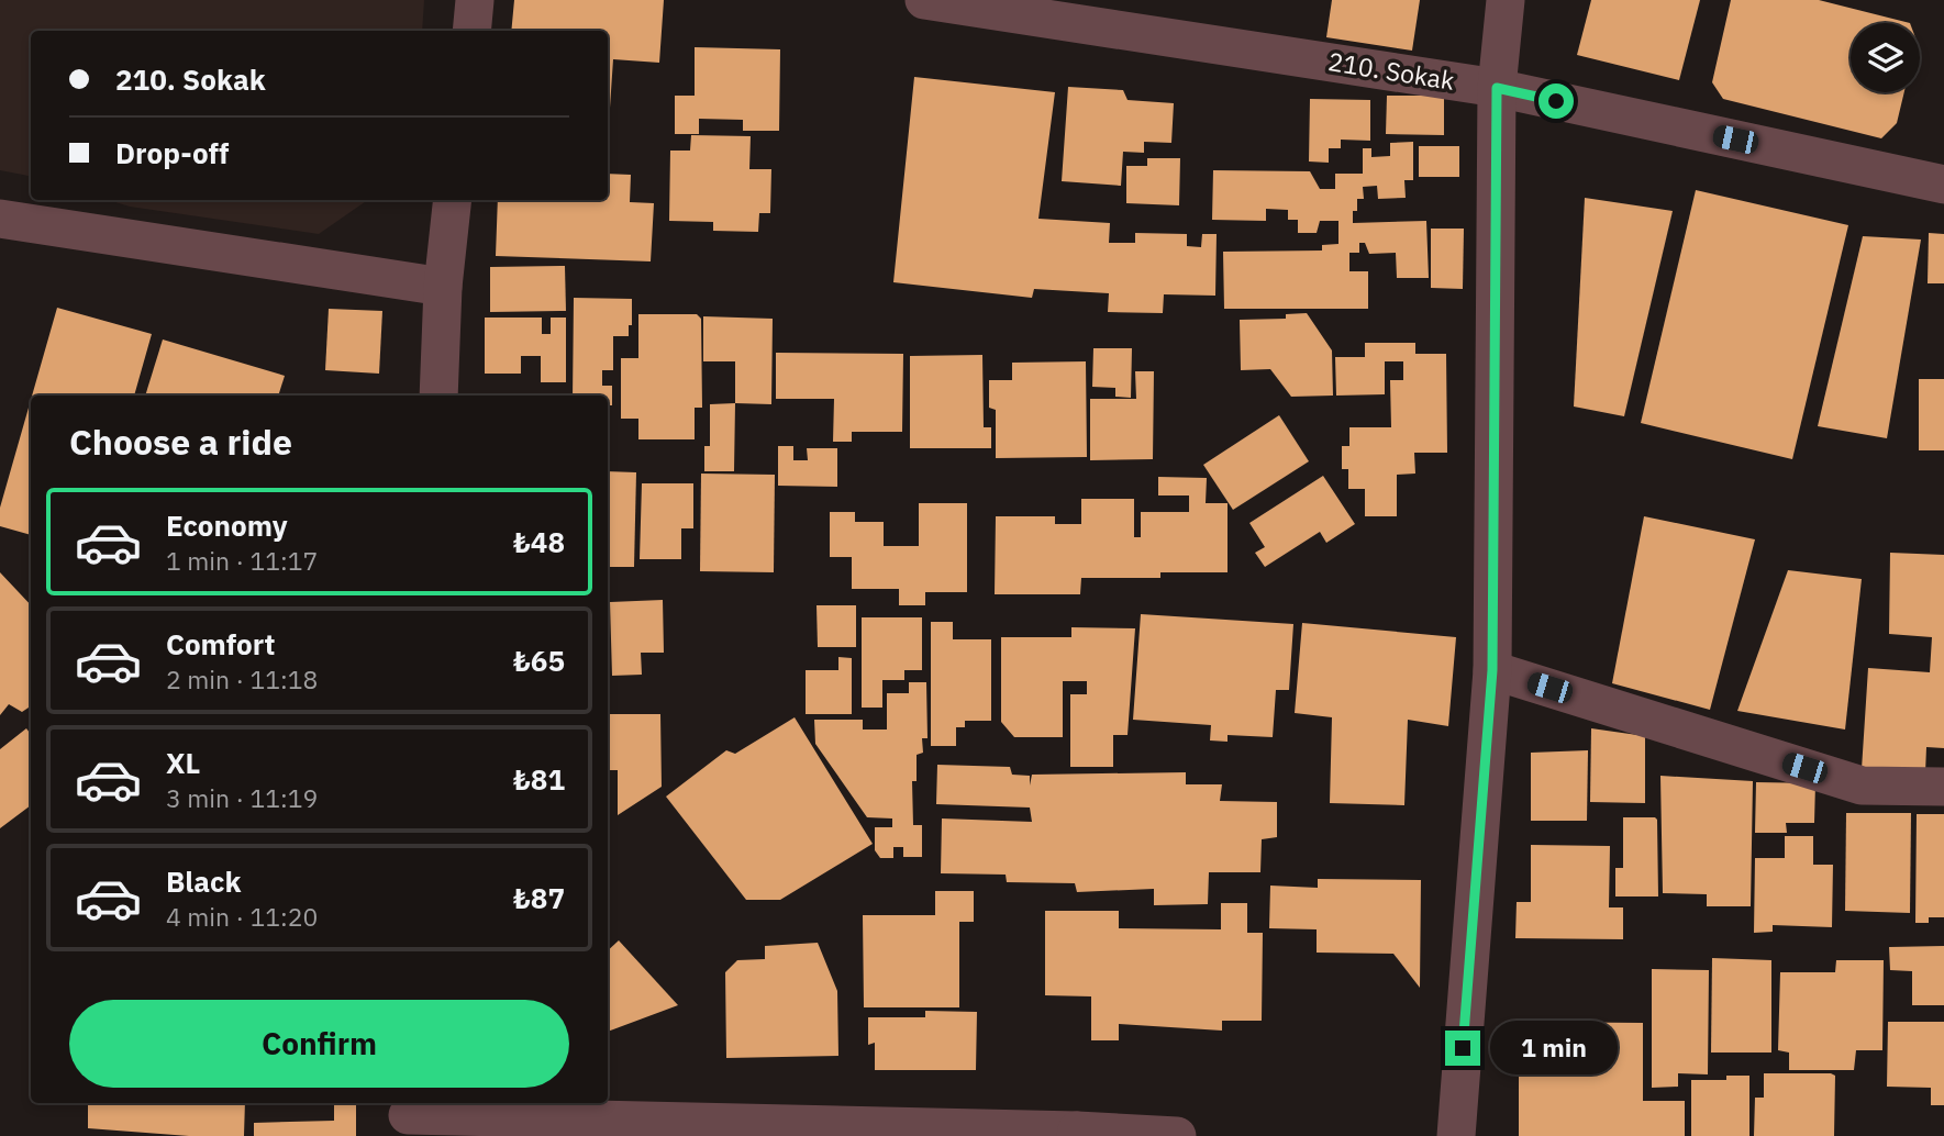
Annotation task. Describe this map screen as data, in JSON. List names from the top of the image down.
{
  "streets": {
    "street": ["210. Sokak"]
  },
  "page": {
    "banner": ["210. Sokak", "Drop-off"],
    "heading": "Choose a ride",
    "list": [
      {
        "name": "Economy",
        "note": "1 min · 11:17",
        "value": "₺48"
      },
      {
        "name": "Comfort",
        "note": "2 min · 11:18",
        "value": "₺65"
      },
      {
        "name": "XL",
        "note": "3 min · 11:19",
        "value": "₺81"
      },
      {
        "name": "Black",
        "note": "4 min · 11:20",
        "value": "₺87"
      }
    ],
    "buttons": "Confirm",
    "bubble": "1 min"
  }
}
